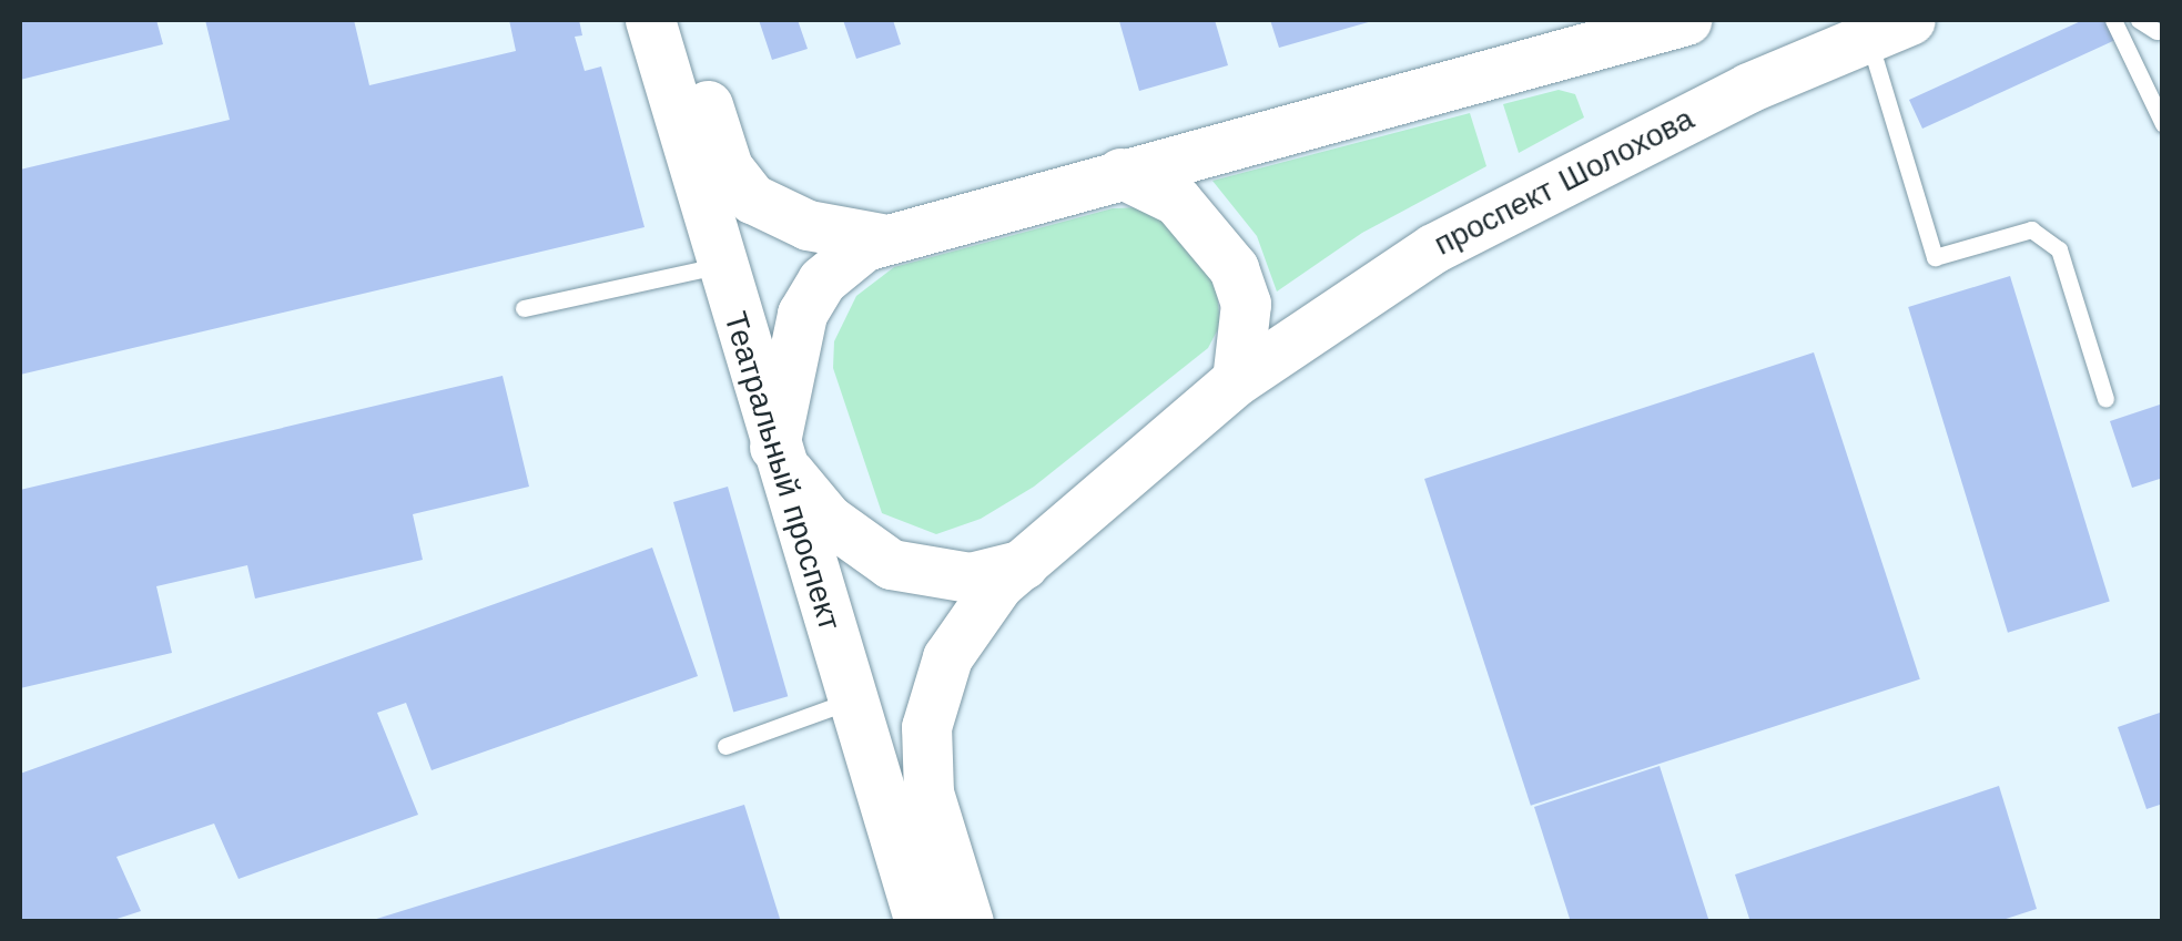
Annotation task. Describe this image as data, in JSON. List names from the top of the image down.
{
  "streets": {
    "main road": ["проспект Шолохова", "Театральный проспект"]
  }
}
